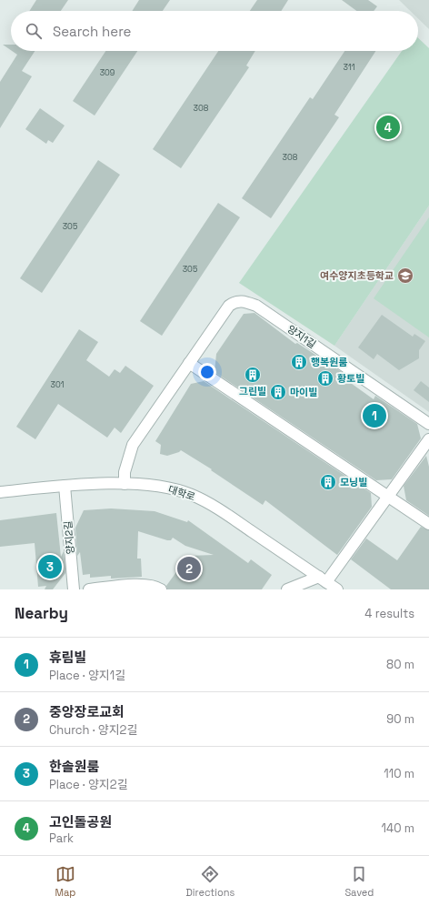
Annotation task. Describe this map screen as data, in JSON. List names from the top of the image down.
{
  "streets": {
    "street": ["양지1길", "대학로", "양지2길"]
  },
  "crossings": [
    ["양지1길", "대학로"],
    ["대학로", "양지2길"]
  ],
  "places": {
    "school or university": ["여수양지초등학교"],
    "building": [
      "행복원룸",
      "그린빌",
      "황토빌",
      "마이빌",
      "모닝빌"
    ]
  },
  "house_numbers": [
    "311",
    "309",
    "308",
    "308",
    "305",
    "305",
    "301"
  ],
  "page": {
    "search": "Search here",
    "pins": [
      "4",
      "1",
      "3",
      "2"
    ],
    "heading": ["Nearby", "4 results"],
    "list": [
      {
        "mark": "1",
        "name": "휴림빌",
        "note": "Place · 양지1길",
        "value": "80 m"
      },
      {
        "mark": "2",
        "name": "중앙장로교회",
        "note": "Church · 양지2길",
        "value": "90 m"
      },
      {
        "mark": "3",
        "name": "한솔원룸",
        "note": "Place · 양지2길",
        "value": "110 m"
      },
      {
        "mark": "4",
        "name": "고인돌공원",
        "note": "Park",
        "value": "140 m"
      }
    ],
    "nav": ["Map", "Directions", "Saved"]
  }
}
